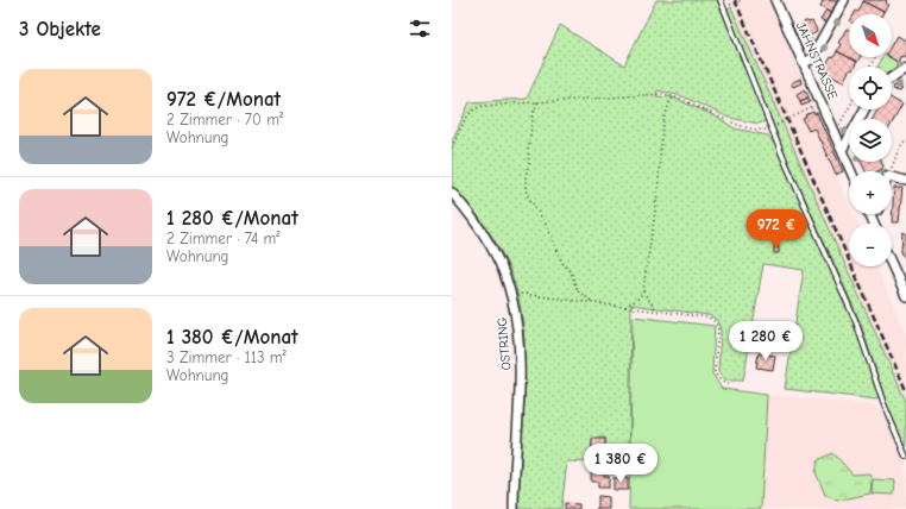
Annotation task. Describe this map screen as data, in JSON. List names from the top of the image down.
{
  "streets": {
    "street": ["JAHNSTRASSE", "OSTRING"]
  },
  "north": "bottom right",
  "page": {
    "heading": "3 Objekte",
    "map_buttons": ["+", "−"],
    "list": [
      {
        "name": "972 €/Monat",
        "note": "2 Zimmer · 70 m² · Wohnung"
      },
      {
        "name": "1 280 €/Monat",
        "note": "2 Zimmer · 74 m² · Wohnung"
      },
      {
        "name": "1 380 €/Monat",
        "note": "3 Zimmer · 113 m² · Wohnung"
      }
    ],
    "price": ["972 €", "1 280 €", "1 380 €"]
  }
}
